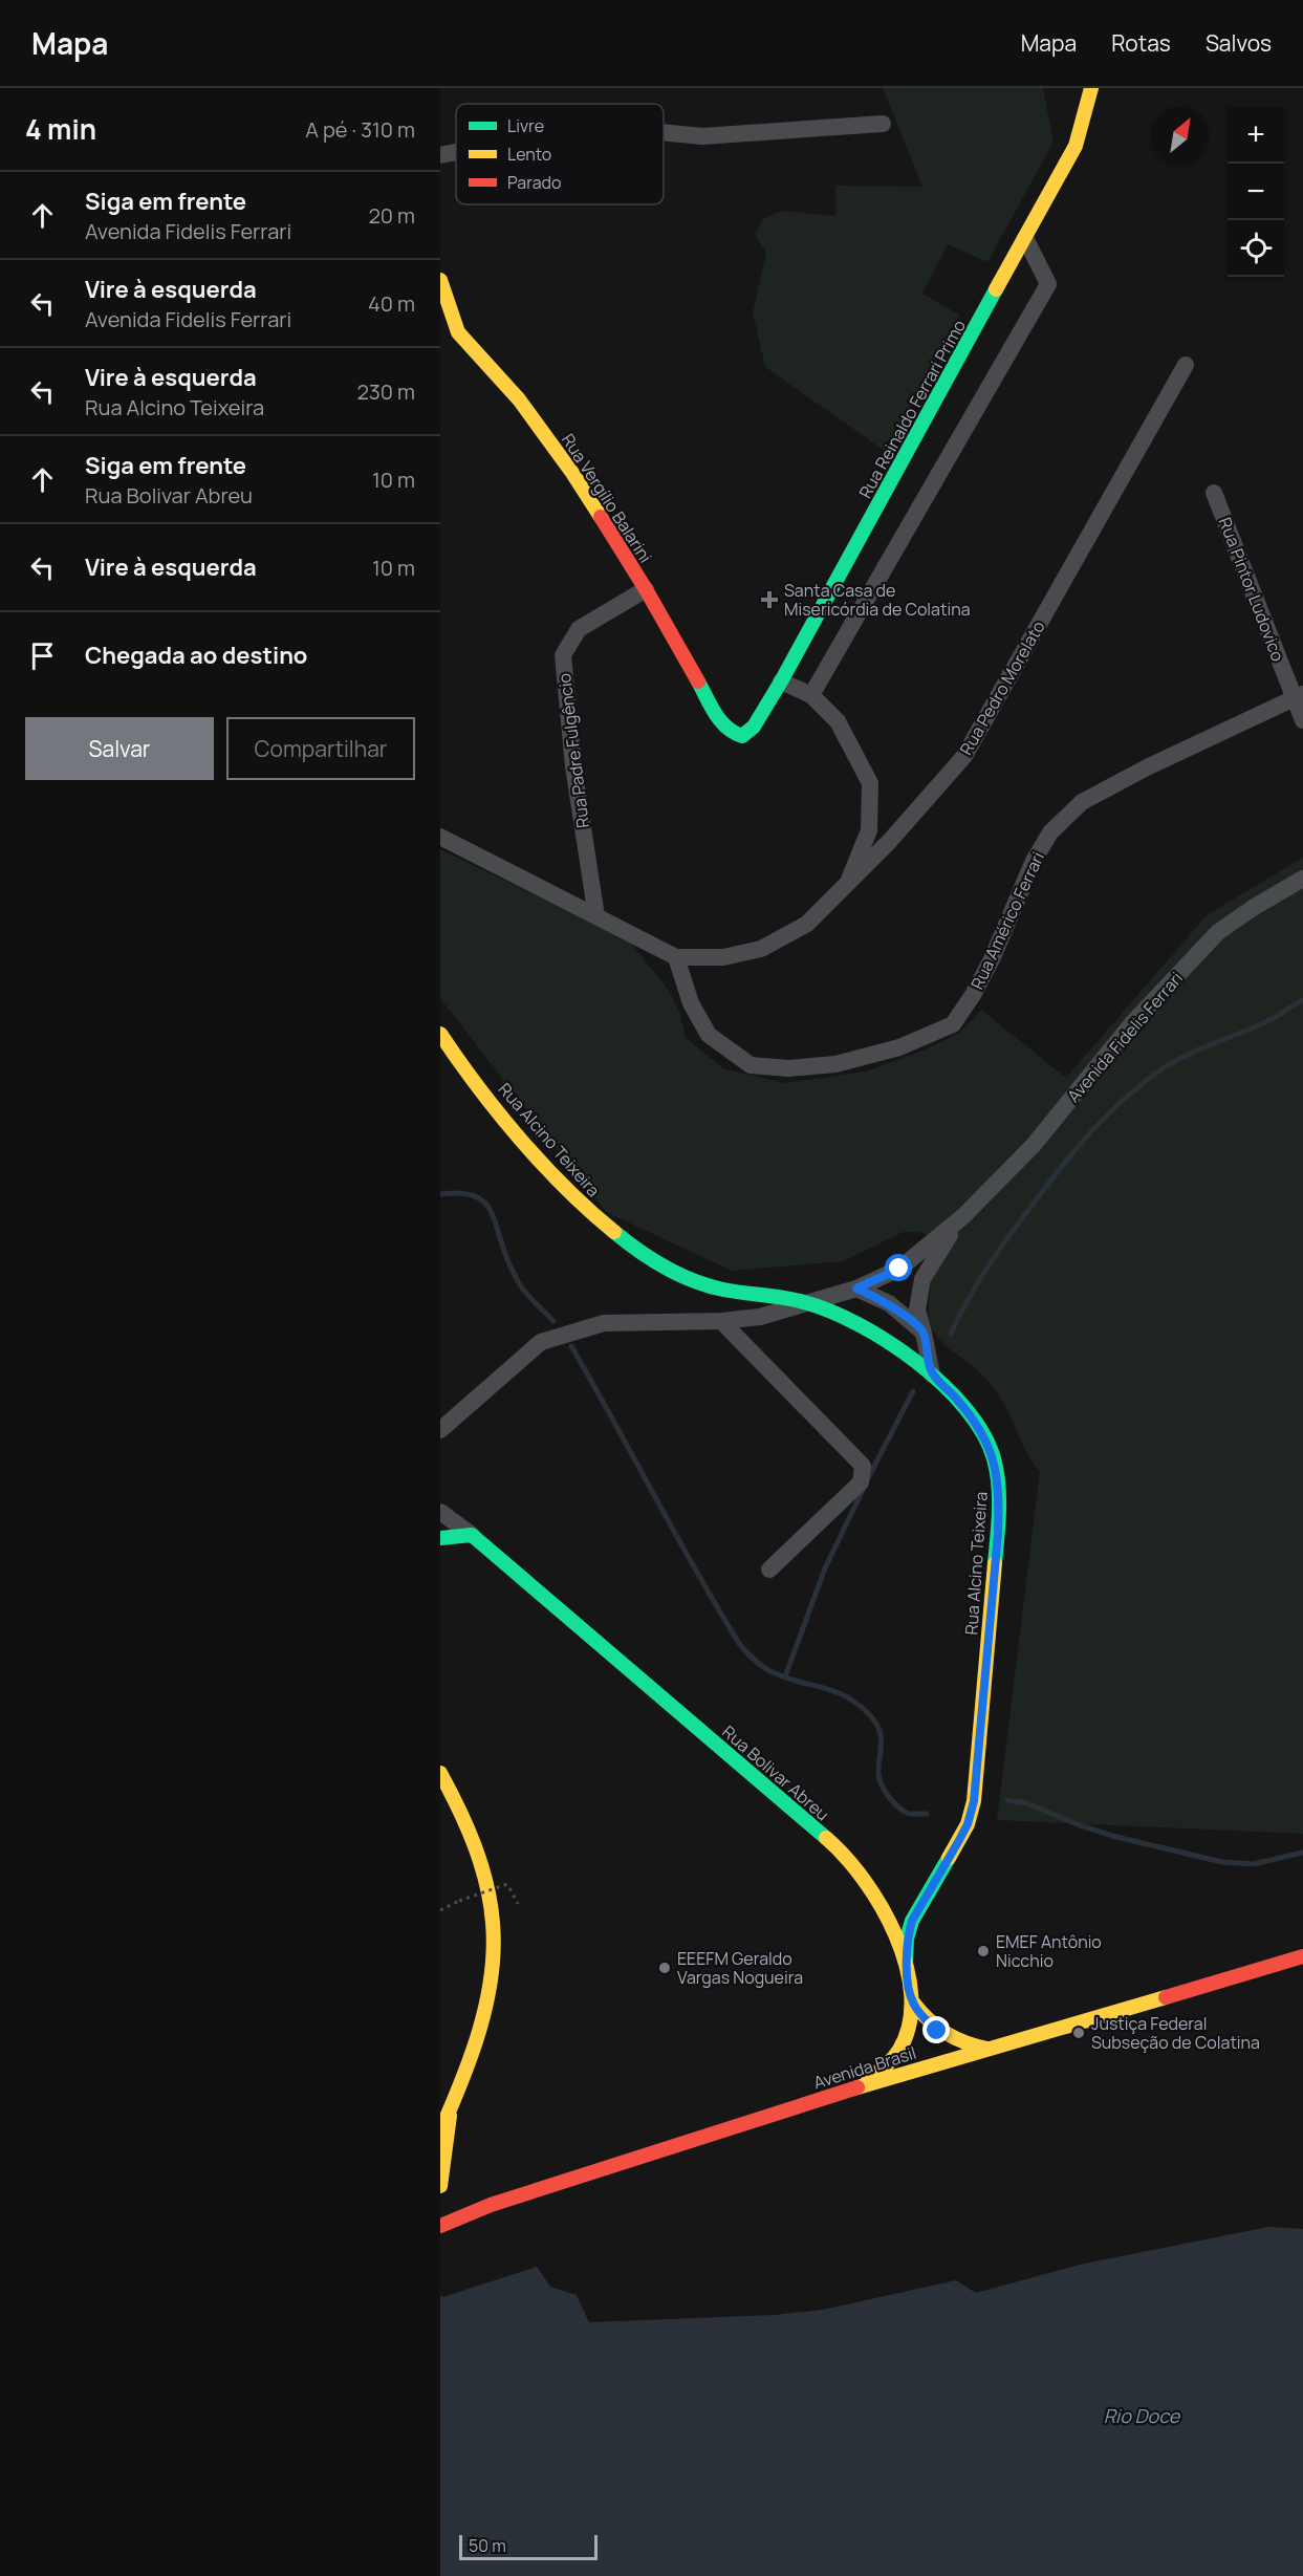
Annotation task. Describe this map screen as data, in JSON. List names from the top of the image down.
{
  "streets": {
    "main road": [
      "Rua Reinaldo Ferrari Primo",
      "Rua Vergílio Balarini",
      "Rua Alcino Teixeira",
      "Rua Bolivar Abreu",
      "Avenida Brasil"
    ],
    "street": [
      "Rua Pintor Ludovico",
      "Rua Pedro Morelato",
      "Rua Padre Fulgêncio",
      "Rua Américo Ferrari",
      "Avenida Fidelis Ferrari"
    ]
  },
  "crossings": [
    ["Rua Reinaldo Ferrari Primo", "Rua Vergílio Balarini"],
    ["Rua Vergílio Balarini", "Rua Padre Fulgêncio"],
    ["Rua Pintor Ludovico", "Rua Américo Ferrari"],
    ["Rua Pedro Morelato", "Rua Américo Ferrari"],
    ["Avenida Fidelis Ferrari", "Rua Alcino Teixeira"],
    ["Rua Alcino Teixeira", "Rua Bolivar Abreu"],
    ["Rua Bolivar Abreu", "Avenida Brasil"]
  ],
  "water": ["Rio Doce"],
  "places": {
    "health": ["Santa Casa de Misericórdia de Colatina"],
    "other": ["EMEF Antônio Nicchio", "EEEFM Geraldo Vargas Nogueira", "Justiça Federal Subseção de Colatina"]
  },
  "legend": ["Livre", "Lento", "Parado"],
  "scale_bar": "50 m",
  "north": "top right",
  "page": {
    "header": "Mapa",
    "nav": ["Mapa", "Rotas", "Salvos"],
    "heading": ["4 min", "A pé · 310 m"],
    "map_buttons": ["+", "−"],
    "list": [
      ["Siga em frente", "Avenida Fidelis Ferrari", "20 m"],
      ["Vire à esquerda", "Avenida Fidelis Ferrari", "40 m"],
      ["Vire à esquerda", "Rua Alcino Teixeira", "230 m"],
      ["Siga em frente", "Rua Bolivar Abreu", "10 m"],
      ["Vire à esquerda", "10 m"],
      "Chegada ao destino"
    ],
    "buttons": ["Salvar", "Compartilhar"],
    "scale": "50 m"
  }
}
